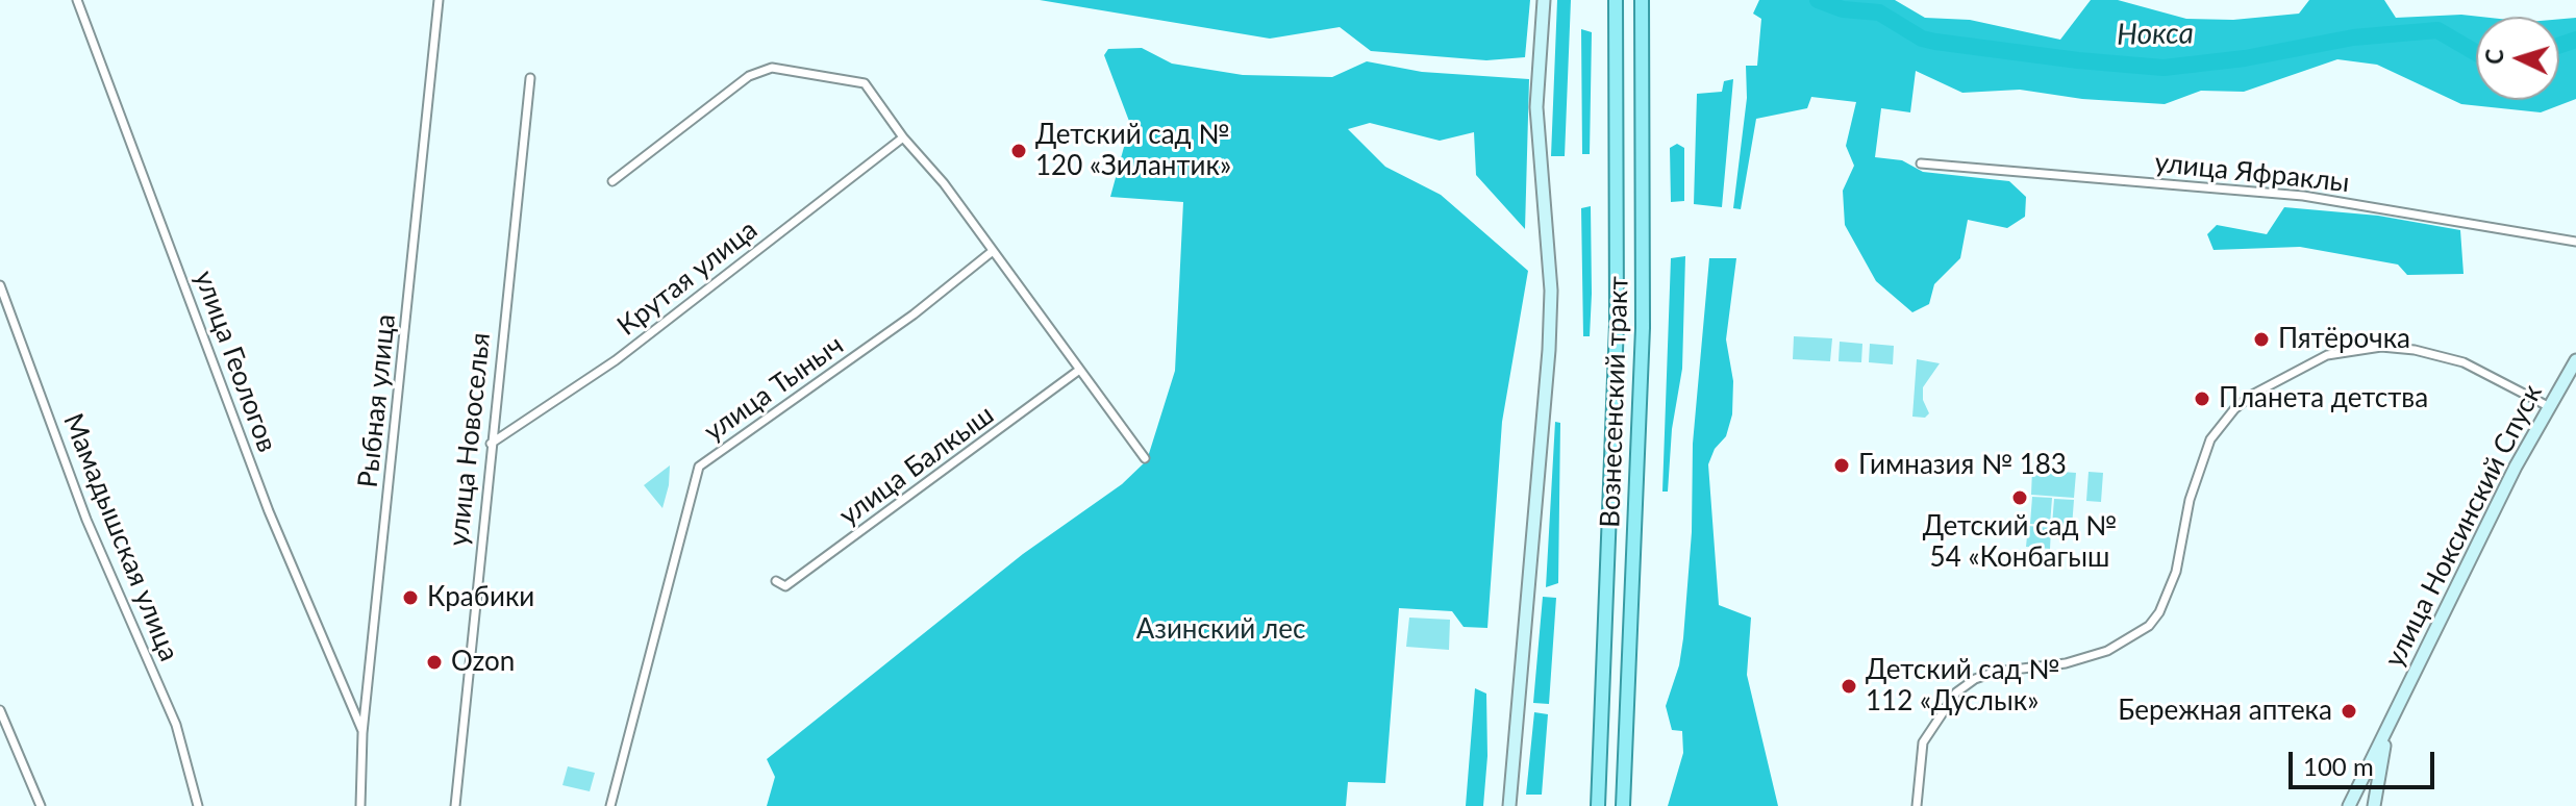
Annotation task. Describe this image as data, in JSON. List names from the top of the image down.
{
  "streets": {
    "main road": ["Вознесенский тракт"],
    "street": [
      "улица Яфраклы",
      "Крутая улица",
      "улица Геологов",
      "улица Тыныч",
      "Рыбная улица",
      "улица Новоселья",
      "улица Балкыш",
      "улица Ноксинский Спуск",
      "Мамадышская улица"
    ]
  },
  "crossings": [
    ["Крутая улица", "улица Новоселья"],
    ["улица Геологов", "Рыбная улица"]
  ],
  "water": ["Нокса"],
  "parks": ["Азинский лес"],
  "places": [
    "Детский сад № 120 «Зилантик»",
    "Пятёрочка",
    "Планета детства",
    "Гимназия № 183",
    "Детский сад № 54 «Конбагыш",
    "Крабики",
    "Ozon",
    "Детский сад № 112 «Дуслык»",
    "Бережная аптека"
  ],
  "scale_bar": "100 m",
  "north": "left"
}
